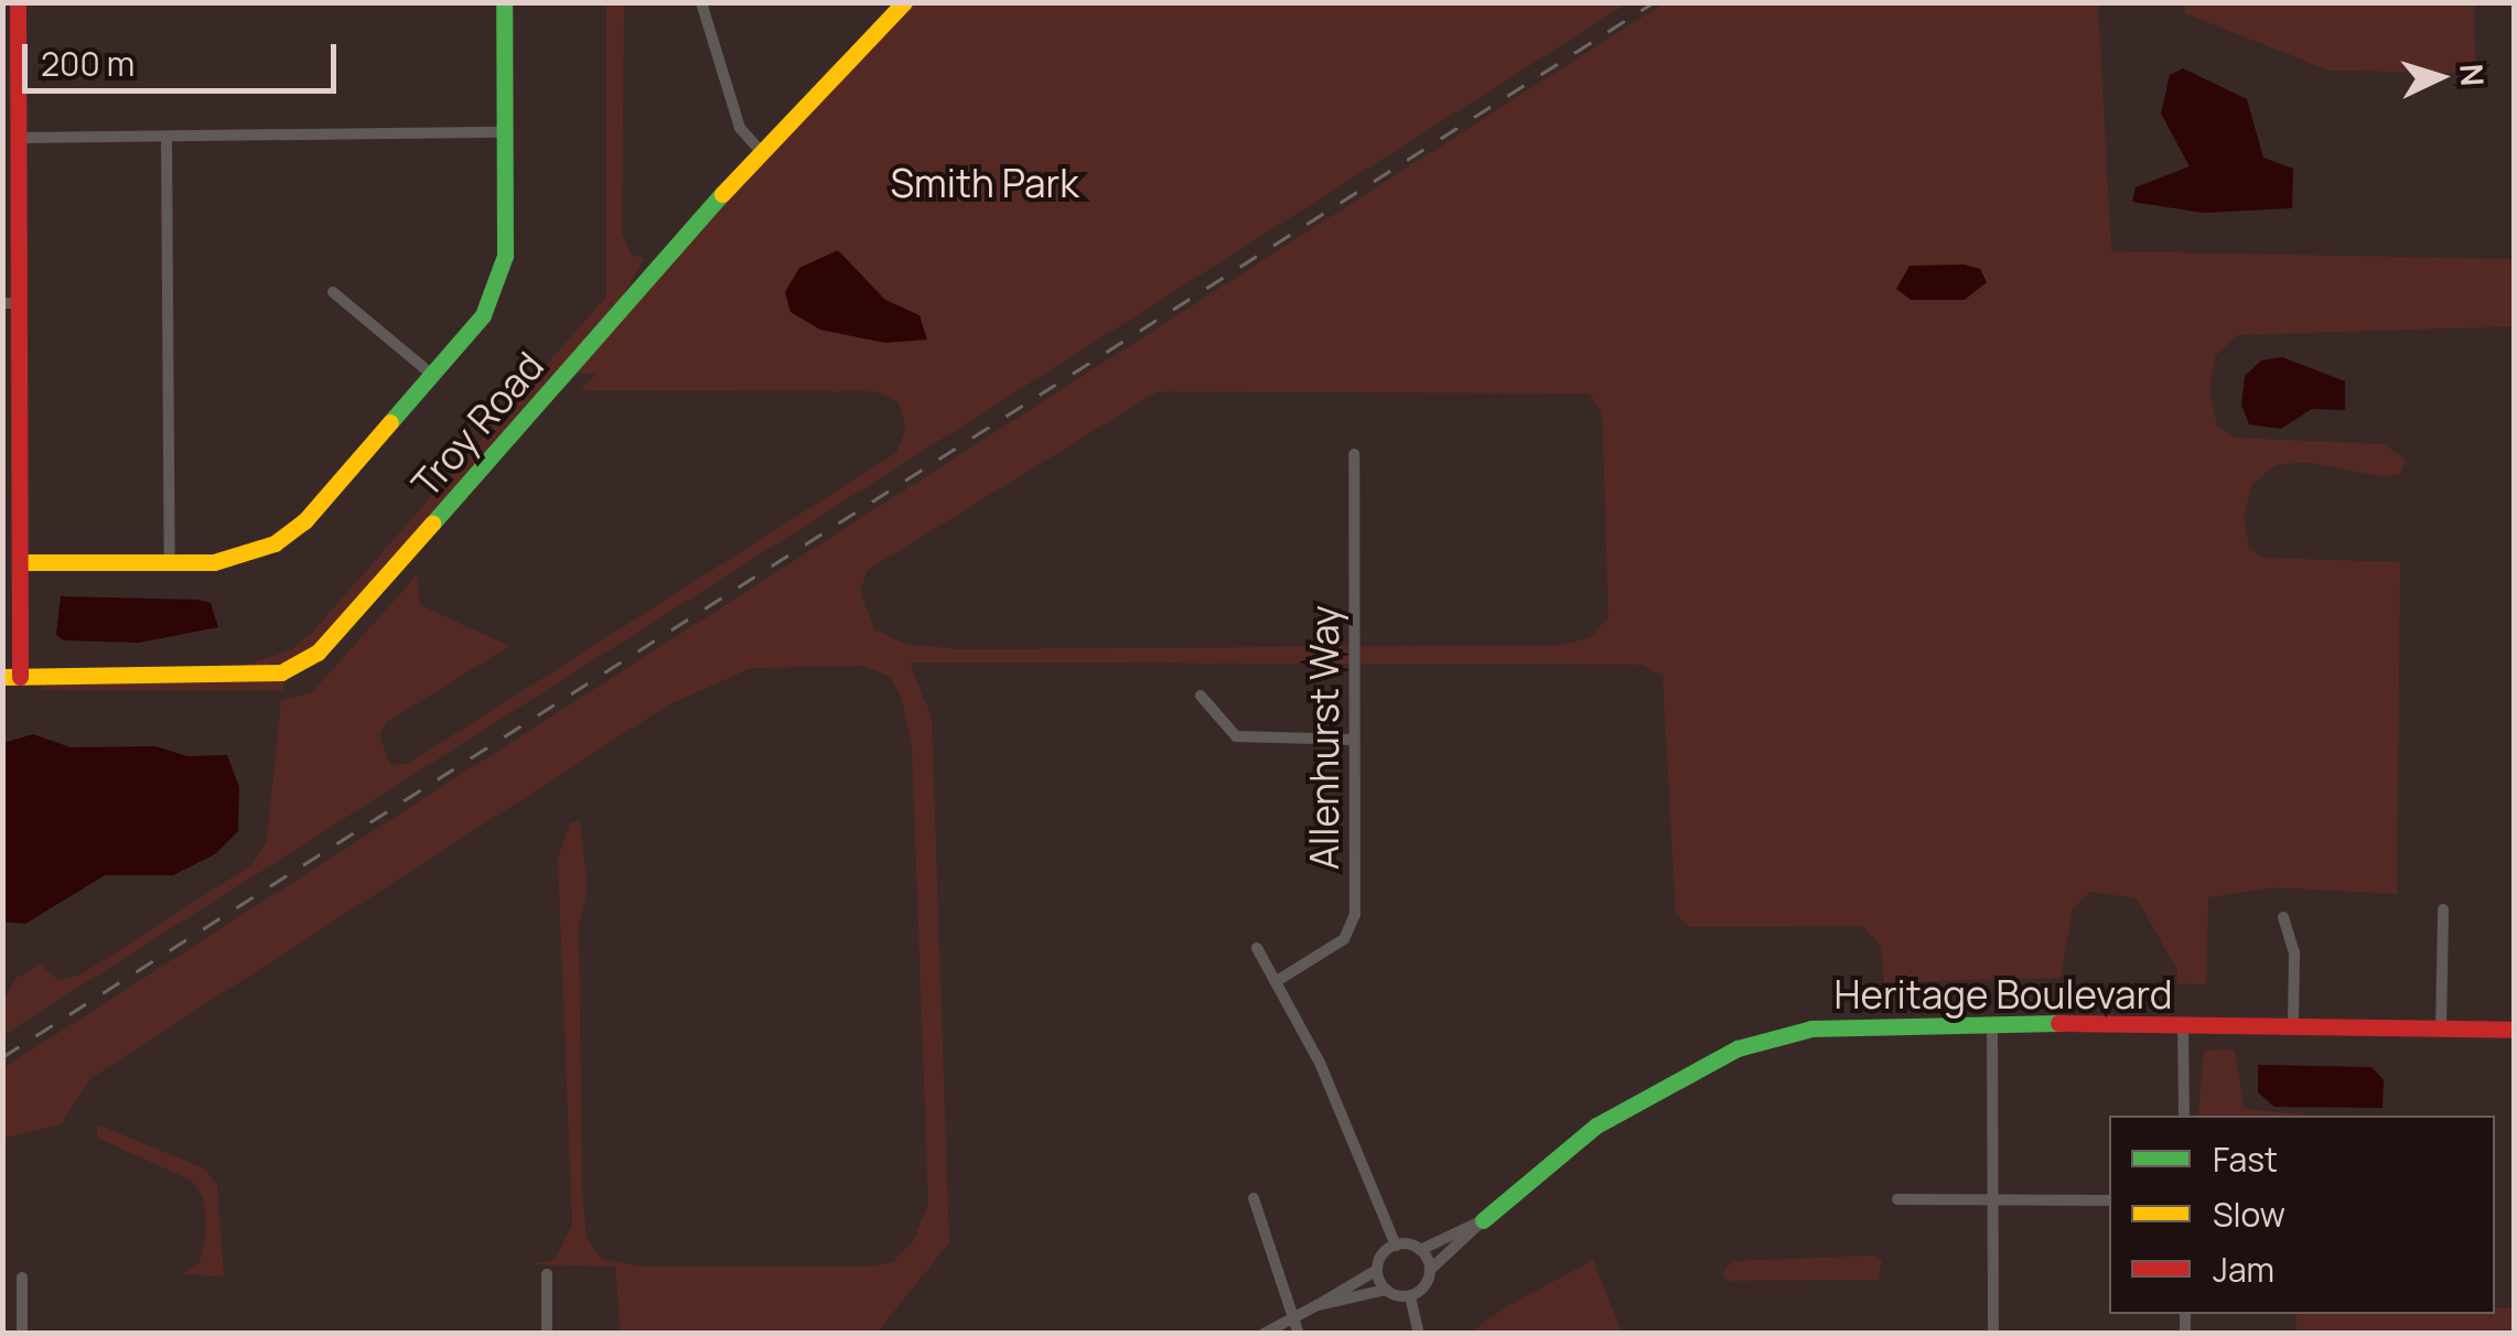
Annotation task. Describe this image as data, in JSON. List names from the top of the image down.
{
  "streets": {
    "street": ["Troy Road", "Allenhurst Way", "Heritage Boulevard"]
  },
  "parks": ["Smith Park"],
  "legend": ["Fast", "Slow", "Jam"],
  "scale_bar": "200 m",
  "north": "right"
}
